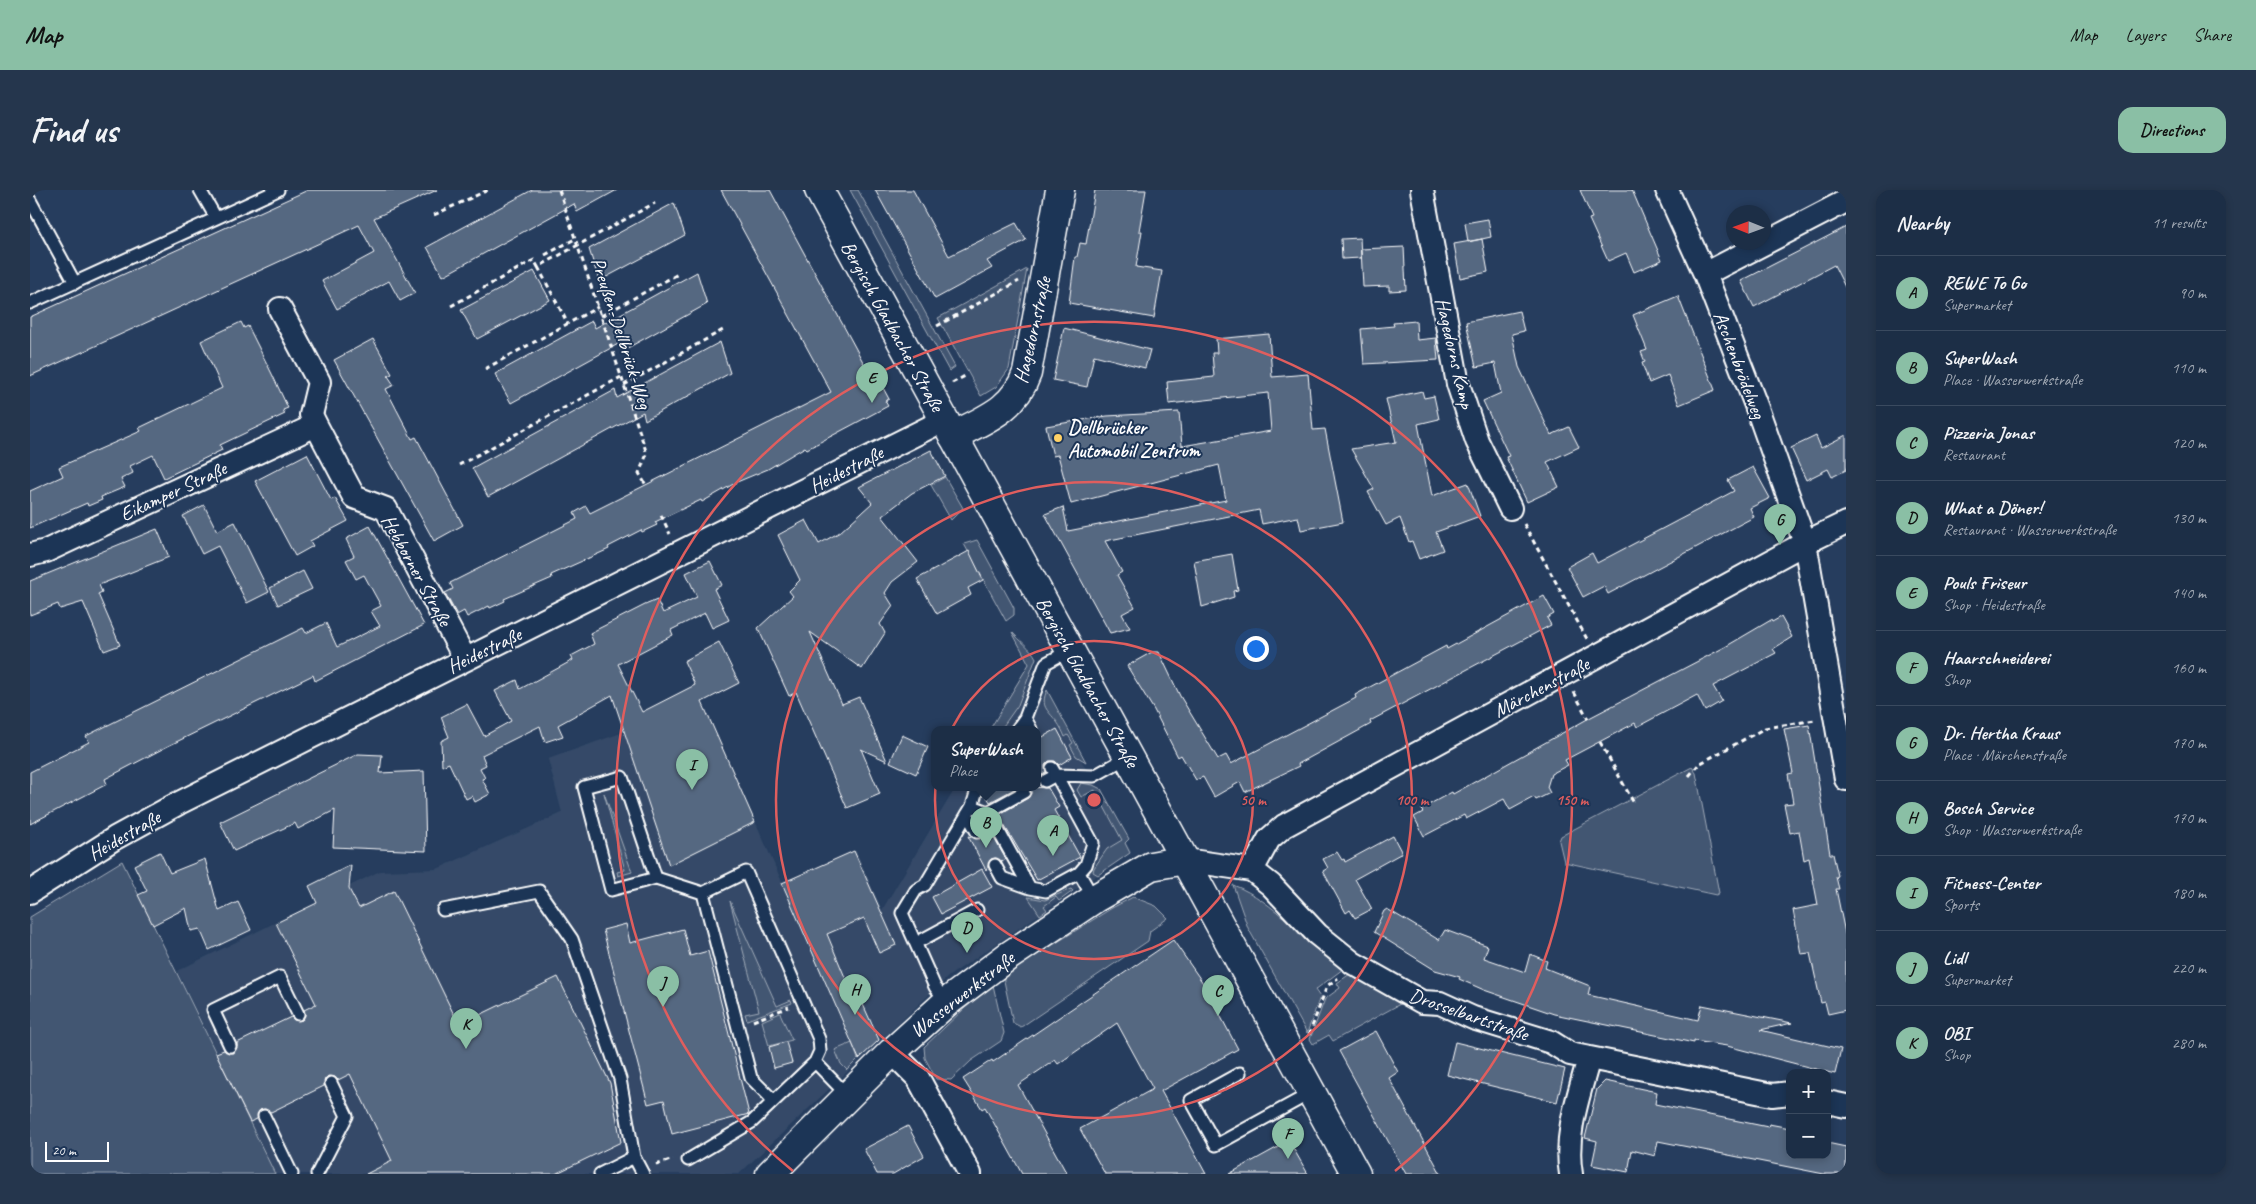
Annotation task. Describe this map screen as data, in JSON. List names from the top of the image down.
{
  "streets": {
    "main road": ["Bergisch Gladbacher Straße", "Hagedornstraße", "Wasserwerkstraße"],
    "street": [
      "Hagedorns Kamp",
      "Aschenbrödelweg",
      "Heidestraße",
      "Eikamper Straße",
      "Hebborner Straße",
      "Märchenstraße",
      "Drosselbartstraße"
    ],
    "path": ["Preußen-Dellbrück-Weg"]
  },
  "crossings": [
    ["Bergisch Gladbacher Straße", "Hagedornstraße"],
    ["Bergisch Gladbacher Straße", "Heidestraße"],
    ["Bergisch Gladbacher Straße", "Wasserwerkstraße"],
    ["Hagedornstraße", "Heidestraße"],
    ["Aschenbrödelweg", "Märchenstraße"],
    ["Heidestraße", "Hebborner Straße"],
    ["Eikamper Straße", "Hebborner Straße"],
    ["Märchenstraße", "Drosselbartstraße"]
  ],
  "places": ["Dellbrücker Automobil Zentrum"],
  "scale_bar": "20 m",
  "north": "left",
  "page": {
    "header": "Map",
    "nav": ["Map", "Layers", "Share"],
    "buttons": "Directions",
    "title": "Find us",
    "heading": ["Nearby", "11 results"],
    "list": [
      {
        "mark": "A",
        "name": "REWE To Go",
        "note": "Supermarket",
        "value": "90 m"
      },
      {
        "mark": "B",
        "name": "SuperWash",
        "note": "Place · Wasserwerkstraße",
        "value": "110 m"
      },
      {
        "mark": "C",
        "name": "Pizzeria Jonas",
        "note": "Restaurant",
        "value": "120 m"
      },
      {
        "mark": "D",
        "name": "What a Döner!",
        "note": "Restaurant · Wasserwerkstraße",
        "value": "130 m"
      },
      {
        "mark": "E",
        "name": "Pouls Friseur",
        "note": "Shop · Heidestraße",
        "value": "140 m"
      },
      {
        "mark": "F",
        "name": "Haarschneiderei",
        "note": "Shop",
        "value": "160 m"
      },
      {
        "mark": "G",
        "name": "Dr. Hertha Kraus",
        "note": "Place · Märchenstraße",
        "value": "170 m"
      },
      {
        "mark": "H",
        "name": "Bosch Service",
        "note": "Shop · Wasserwerkstraße",
        "value": "170 m"
      },
      {
        "mark": "I",
        "name": "Fitness-Center",
        "note": "Sports",
        "value": "180 m"
      },
      {
        "mark": "J",
        "name": "Lidl",
        "note": "Supermarket",
        "value": "220 m"
      },
      {
        "mark": "K",
        "name": "OBI",
        "note": "Shop",
        "value": "280 m"
      }
    ],
    "pins": [
      "E",
      "G",
      "I",
      "B",
      "A",
      "D",
      "J",
      "H",
      "C",
      "K",
      "F"
    ],
    "popup": ["SuperWash", "Place"],
    "map_buttons": ["+", "−"],
    "scale": "20 m"
  },
  "rings": ["50 m", "100 m", "150 m"]
}
